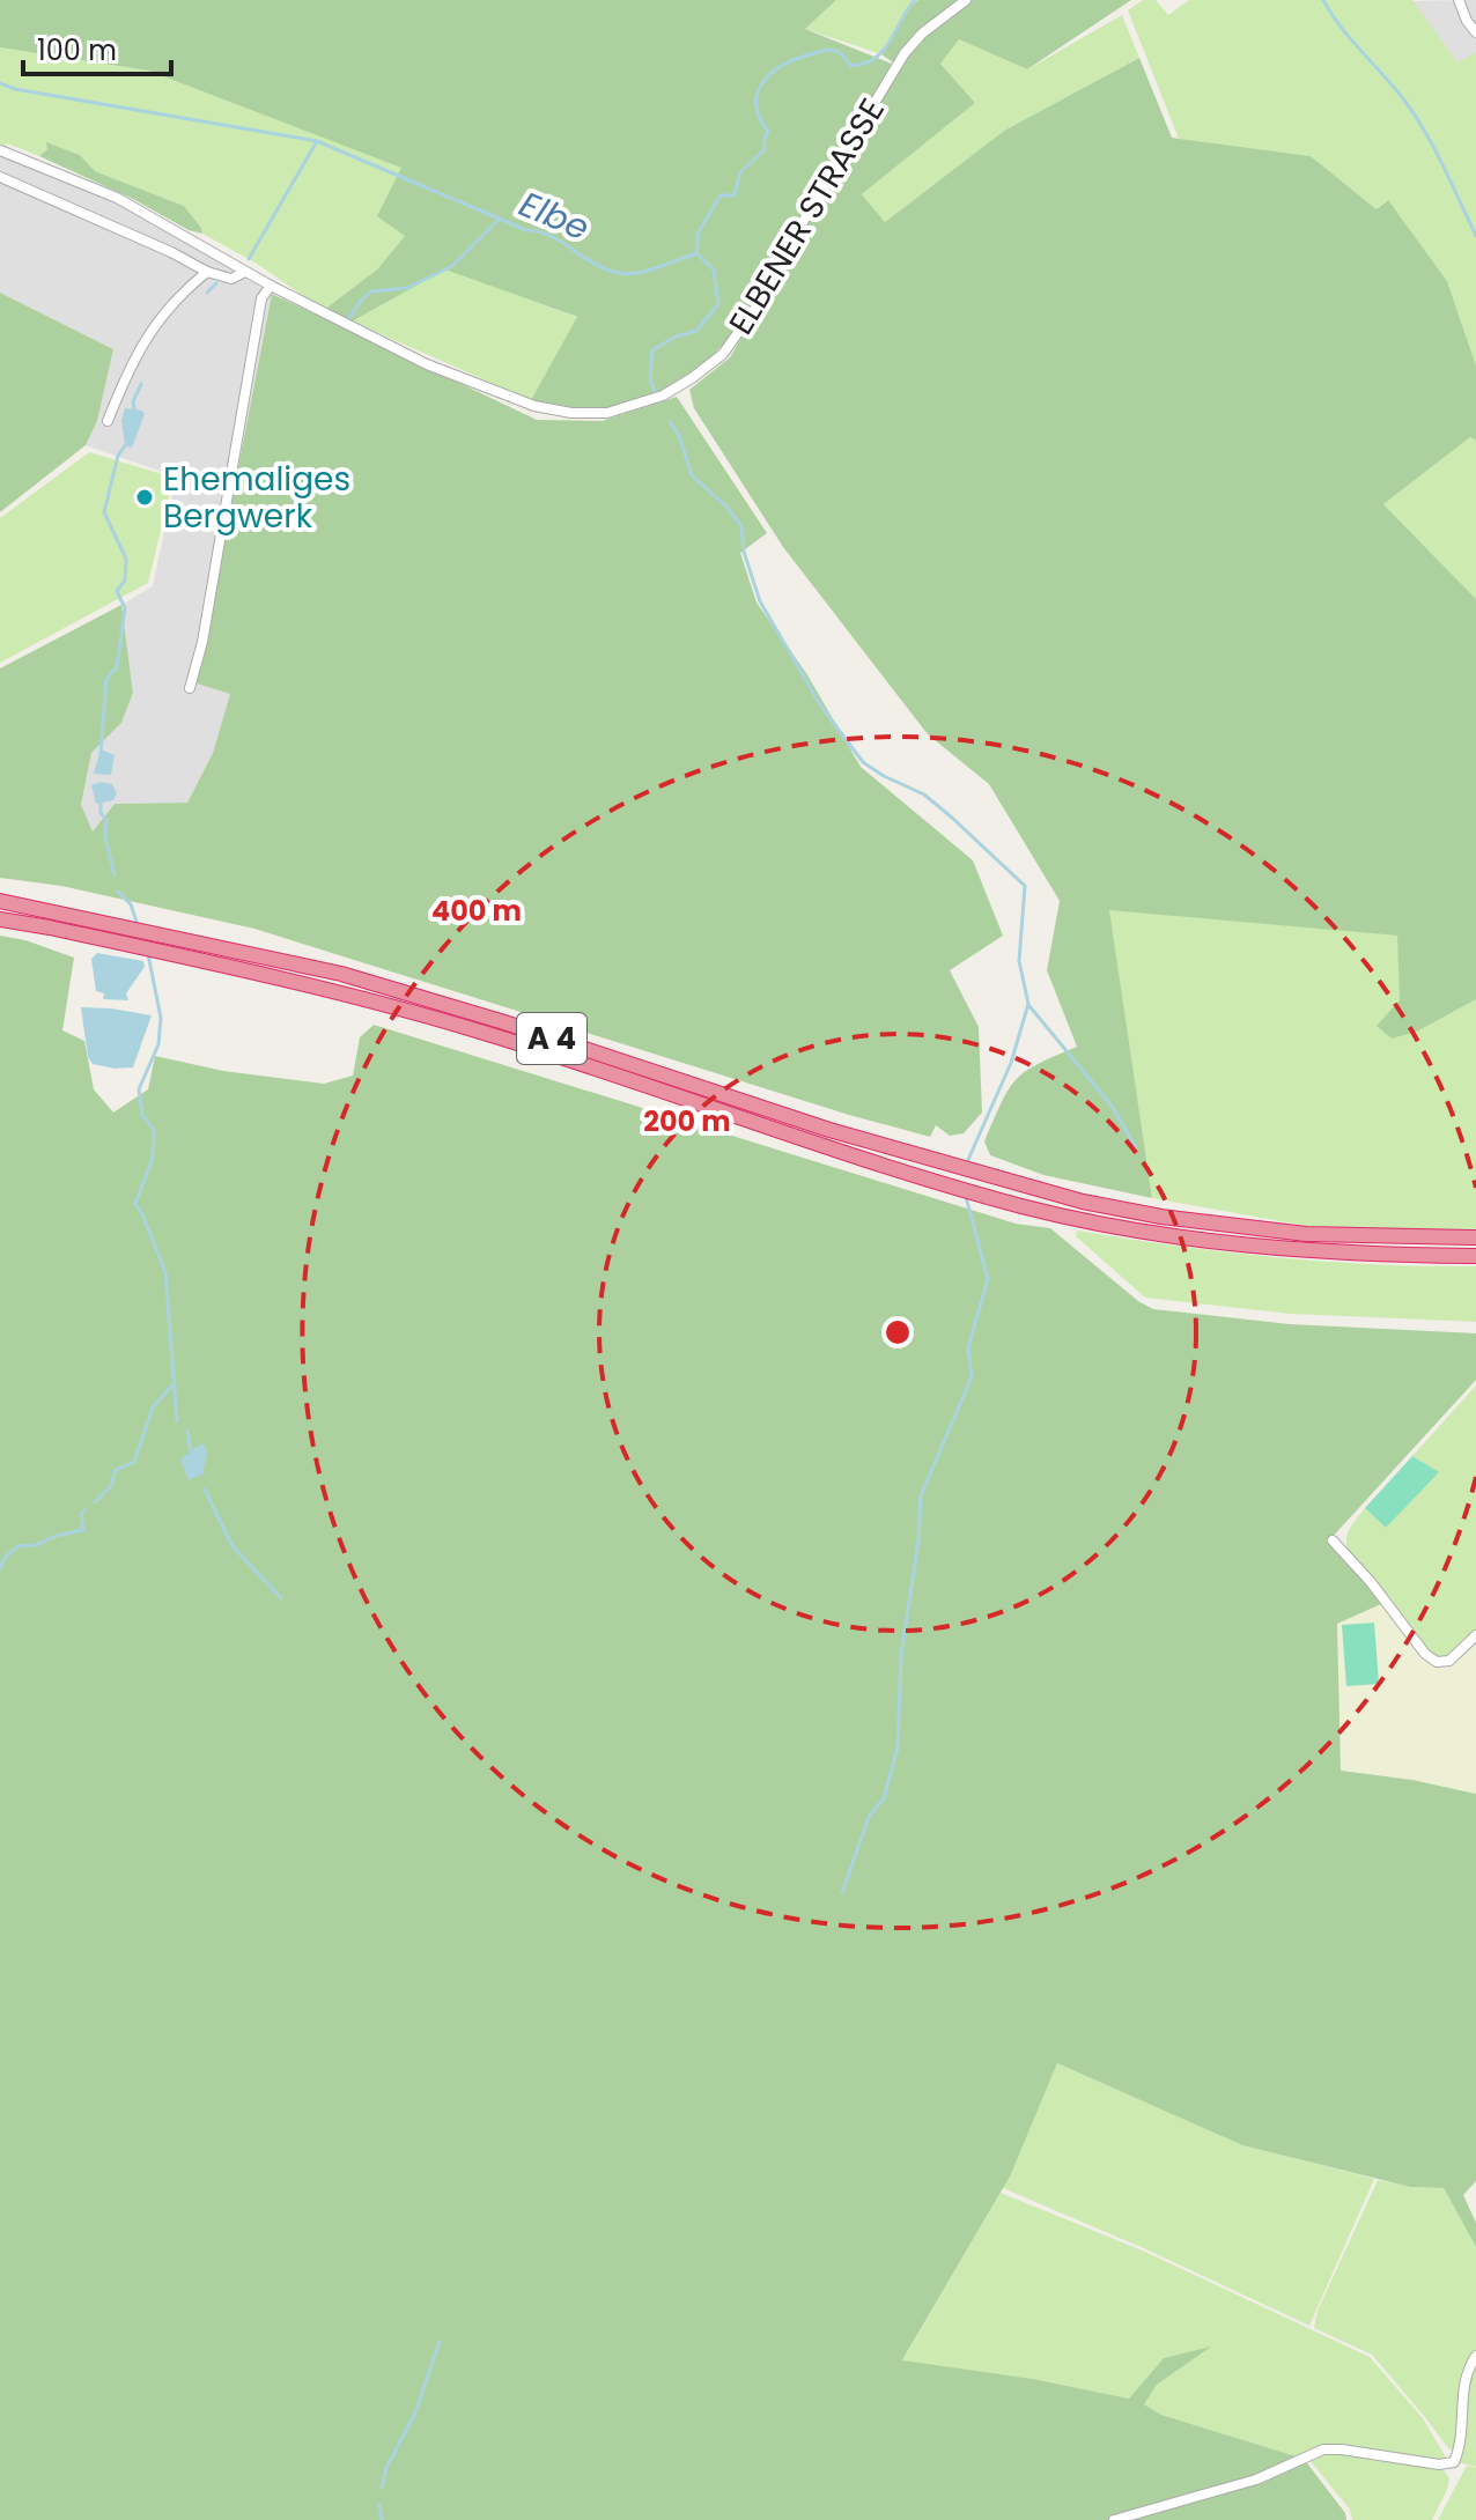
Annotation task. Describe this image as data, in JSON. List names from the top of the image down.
{
  "streets": {
    "highway": ["A 4"],
    "street": ["ELBENER STRASSE"]
  },
  "water": ["Elbe"],
  "places": ["Ehemaliges Bergwerk"],
  "scale_bar": "100 m",
  "rings": ["400 m", "200 m"]
}
